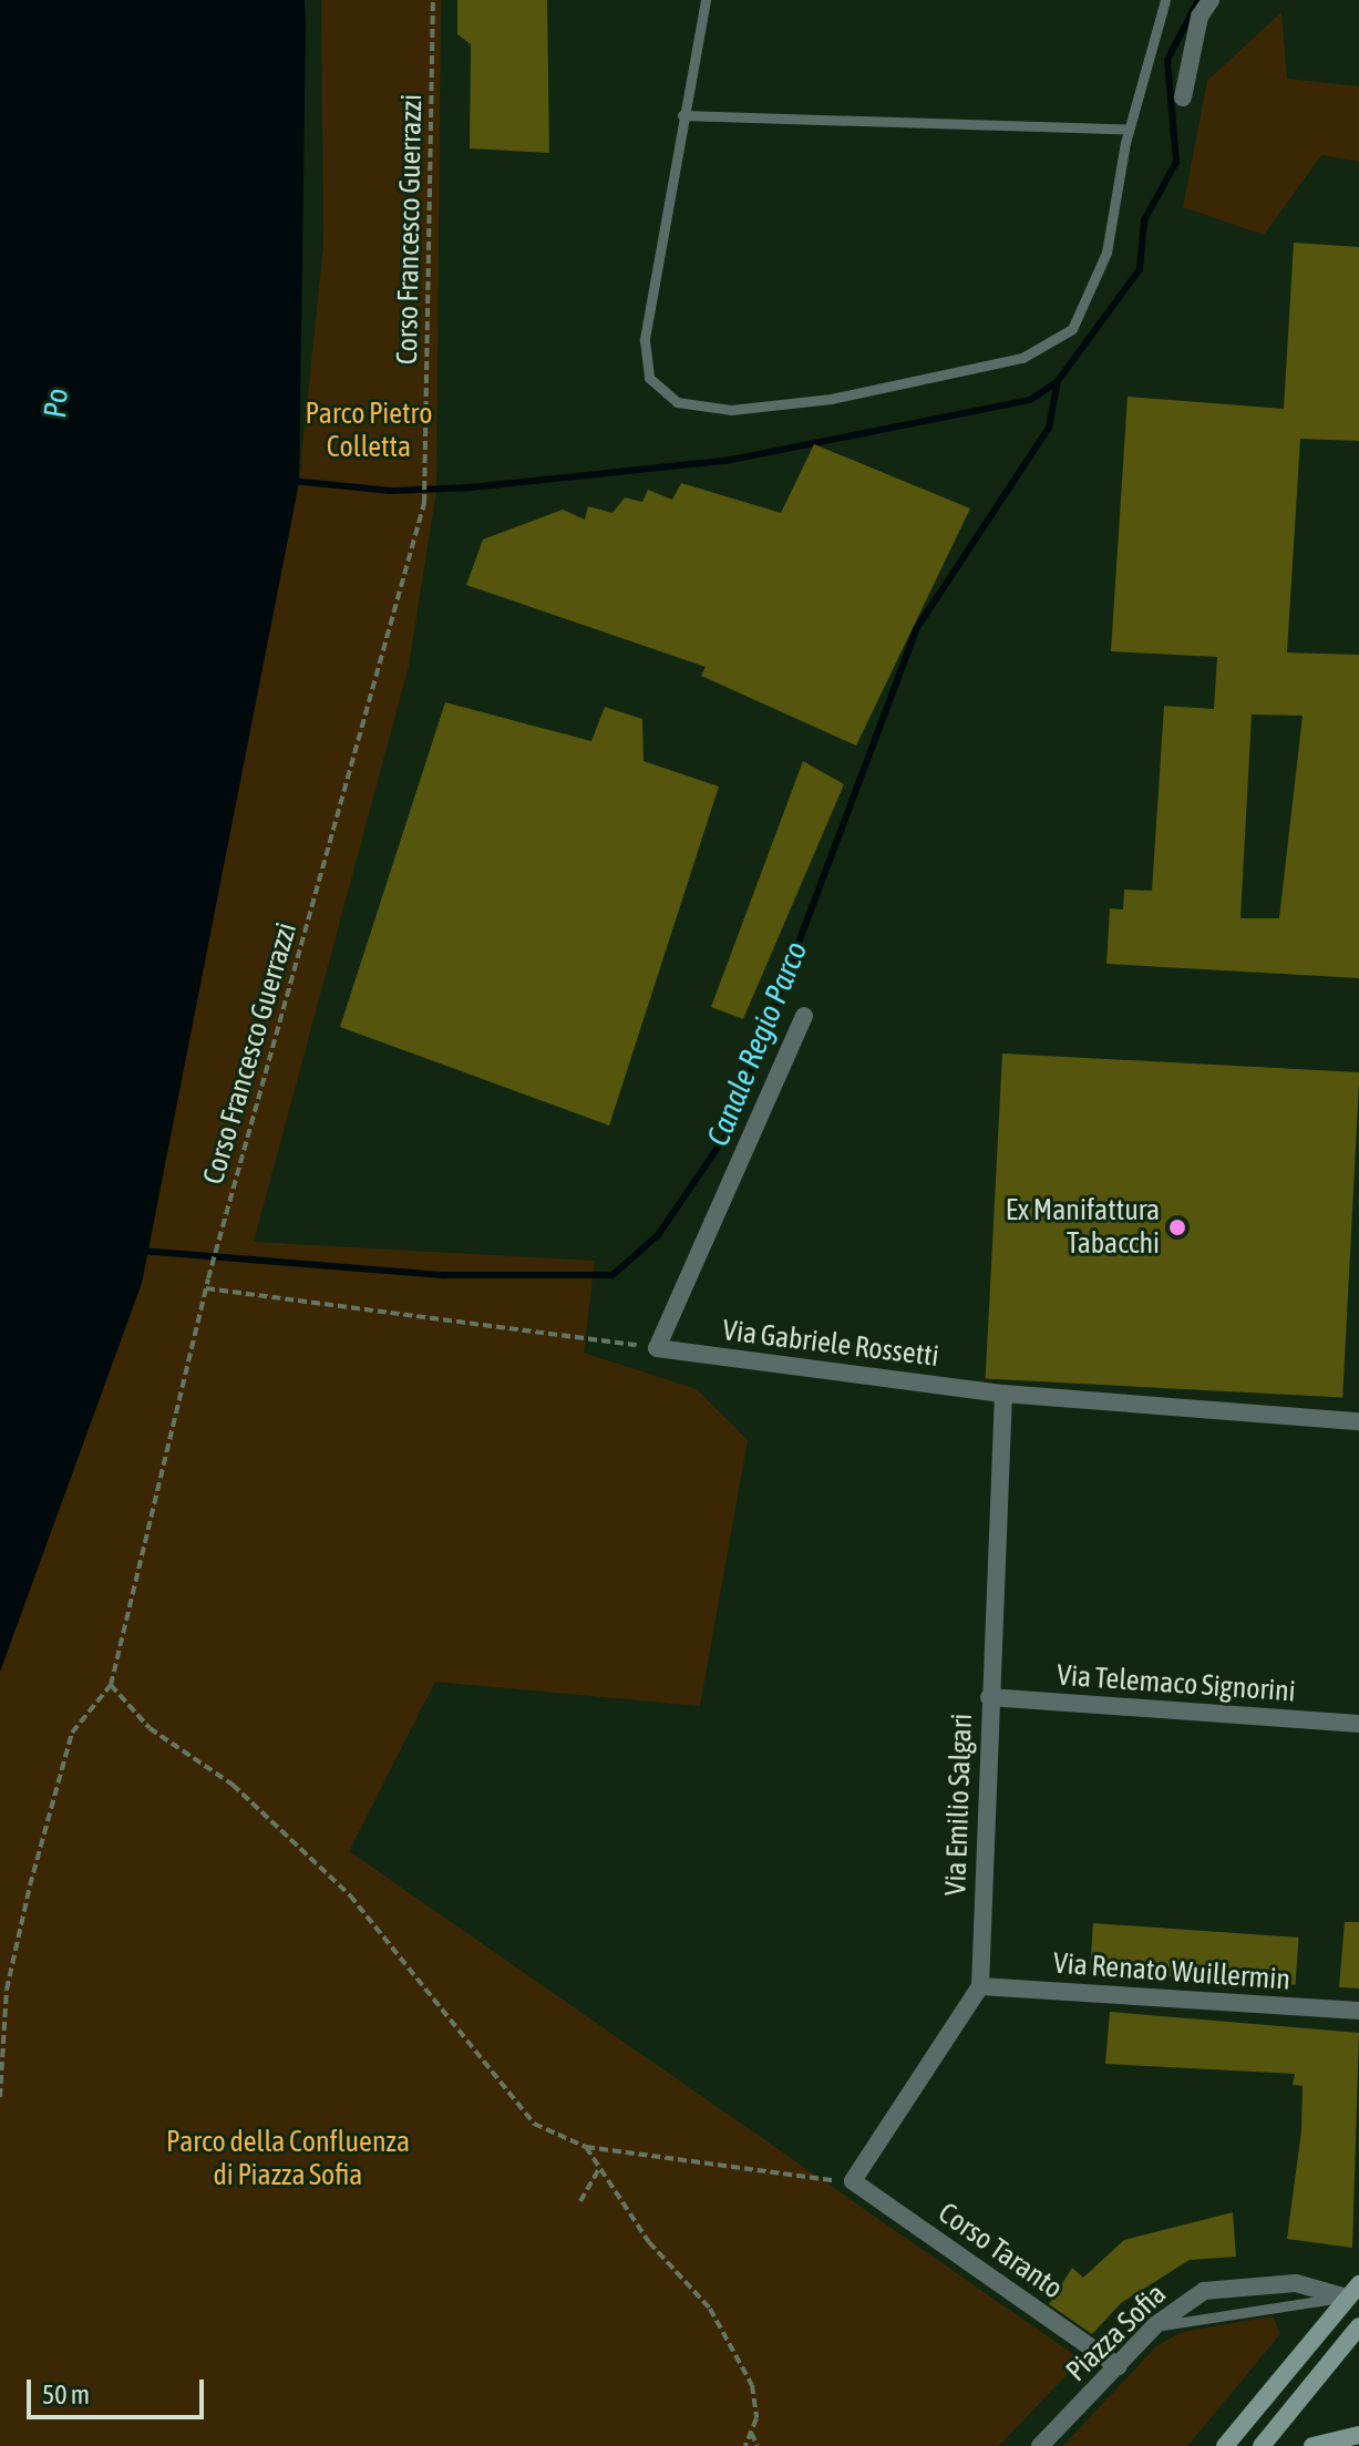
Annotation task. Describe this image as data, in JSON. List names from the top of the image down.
{
  "streets": {
    "street": [
      "Via Gabriele Rossetti",
      "Via Telemaco Signorini",
      "Via Emilio Salgari",
      "Via Renato Wuillermin",
      "Corso Taranto",
      "Piazza Sofia"
    ],
    "path": ["Corso Francesco Guerrazzi"]
  },
  "crossings": [
    ["Via Gabriele Rossetti", "Via Emilio Salgari"],
    ["Via Telemaco Signorini", "Via Emilio Salgari"],
    ["Via Emilio Salgari", "Via Renato Wuillermin"],
    ["Corso Taranto", "Piazza Sofia"]
  ],
  "water": ["Po", "Canale Regio Parco"],
  "parks": ["Parco Pietro Colletta", "Parco della Confluenza di Piazza Sofia"],
  "places": ["Ex Manifattura Tabacchi"],
  "scale_bar": "50 m"
}
